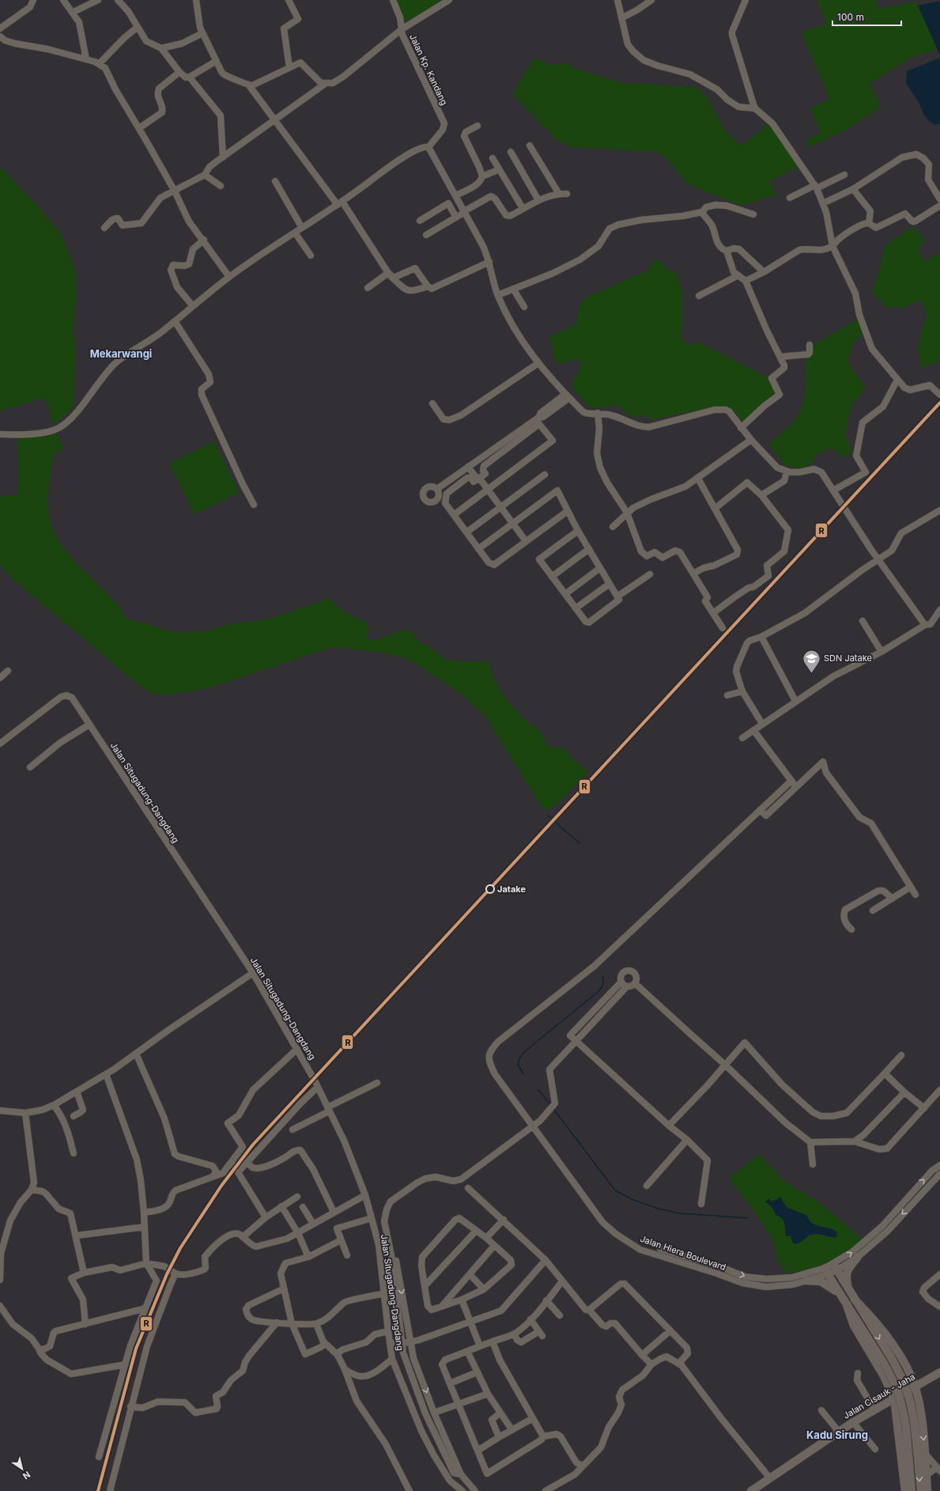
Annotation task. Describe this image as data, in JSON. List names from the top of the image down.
{
  "streets": {
    "main road": ["Jalan Cisauk - Jaha"],
    "street": ["Jalan Kp. Kandang", "Jalan Situgadung-Dangdang", "Jalan Hiera Boulevard"]
  },
  "districts": ["Mekarwangi", "Kadu Sirung"],
  "places": {
    "school or university": ["SDN Jatake"],
    "other": ["Jatake"]
  },
  "lines": ["transit line R"],
  "scale_bar": "100 m",
  "north": "bottom right"
}
